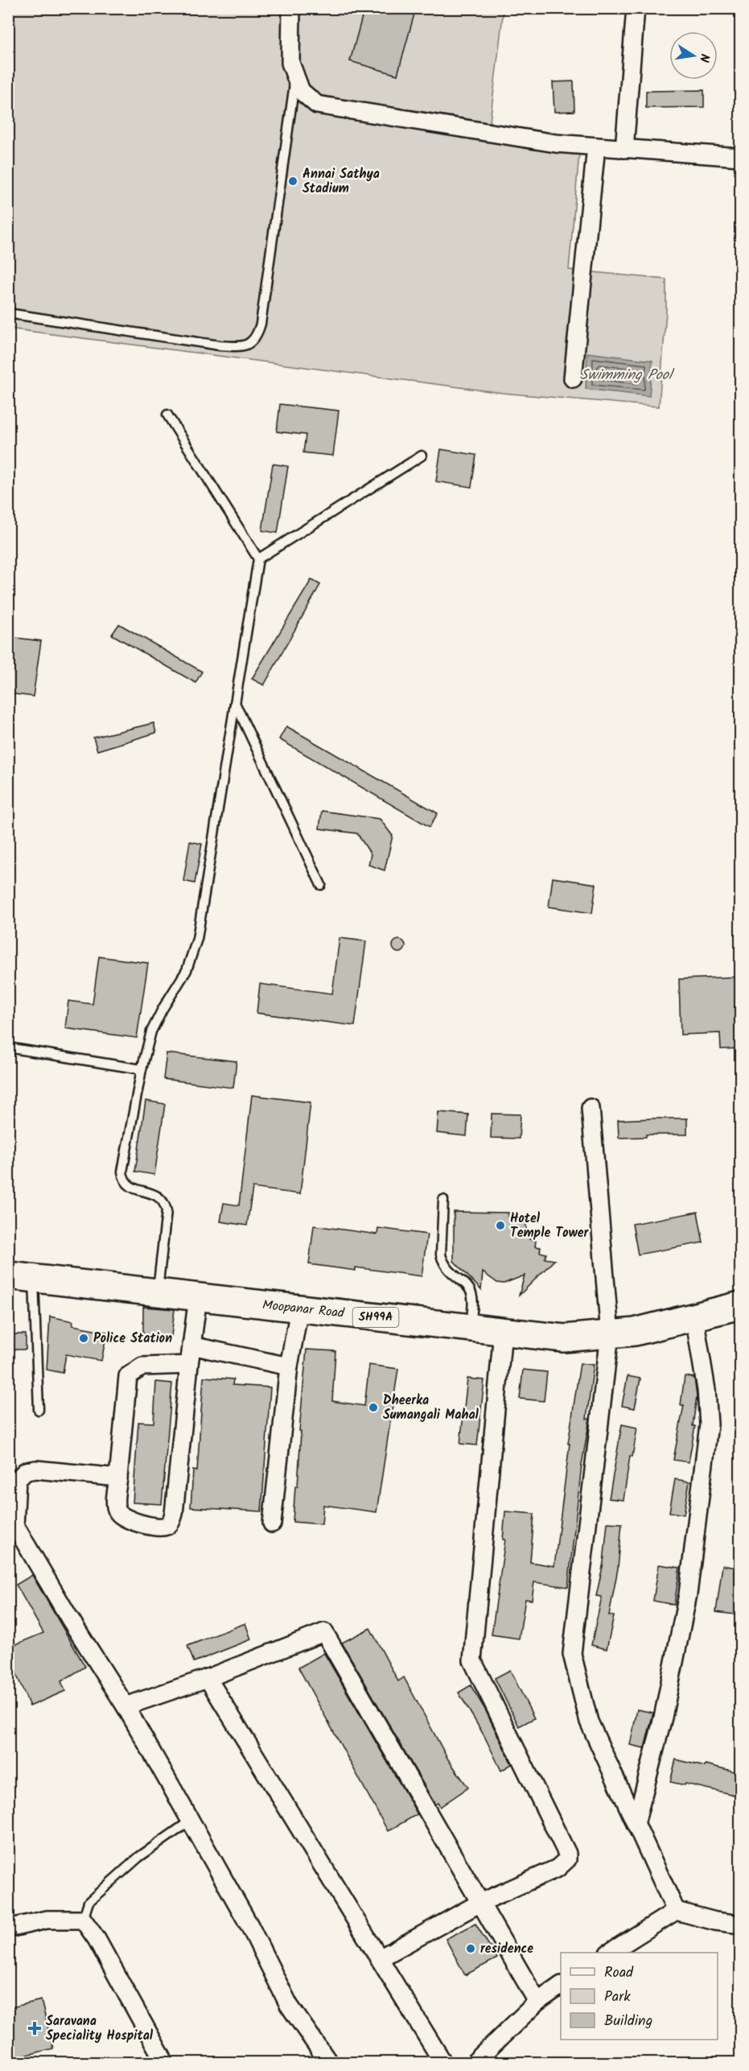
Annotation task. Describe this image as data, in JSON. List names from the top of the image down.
{
  "streets": {
    "main road": ["Moopanar Road", "SH99A"]
  },
  "water": ["Swimming Pool"],
  "places": {
    "other": [
      "Annai Sathya Stadium",
      "Hotel Temple Tower",
      "Police Station",
      "Dheerka Sumangali Mahal",
      "residence"
    ],
    "health": ["Saravana Speciality Hospital"]
  },
  "legend": ["Road", "Park", "Building"],
  "north": "right"
}
